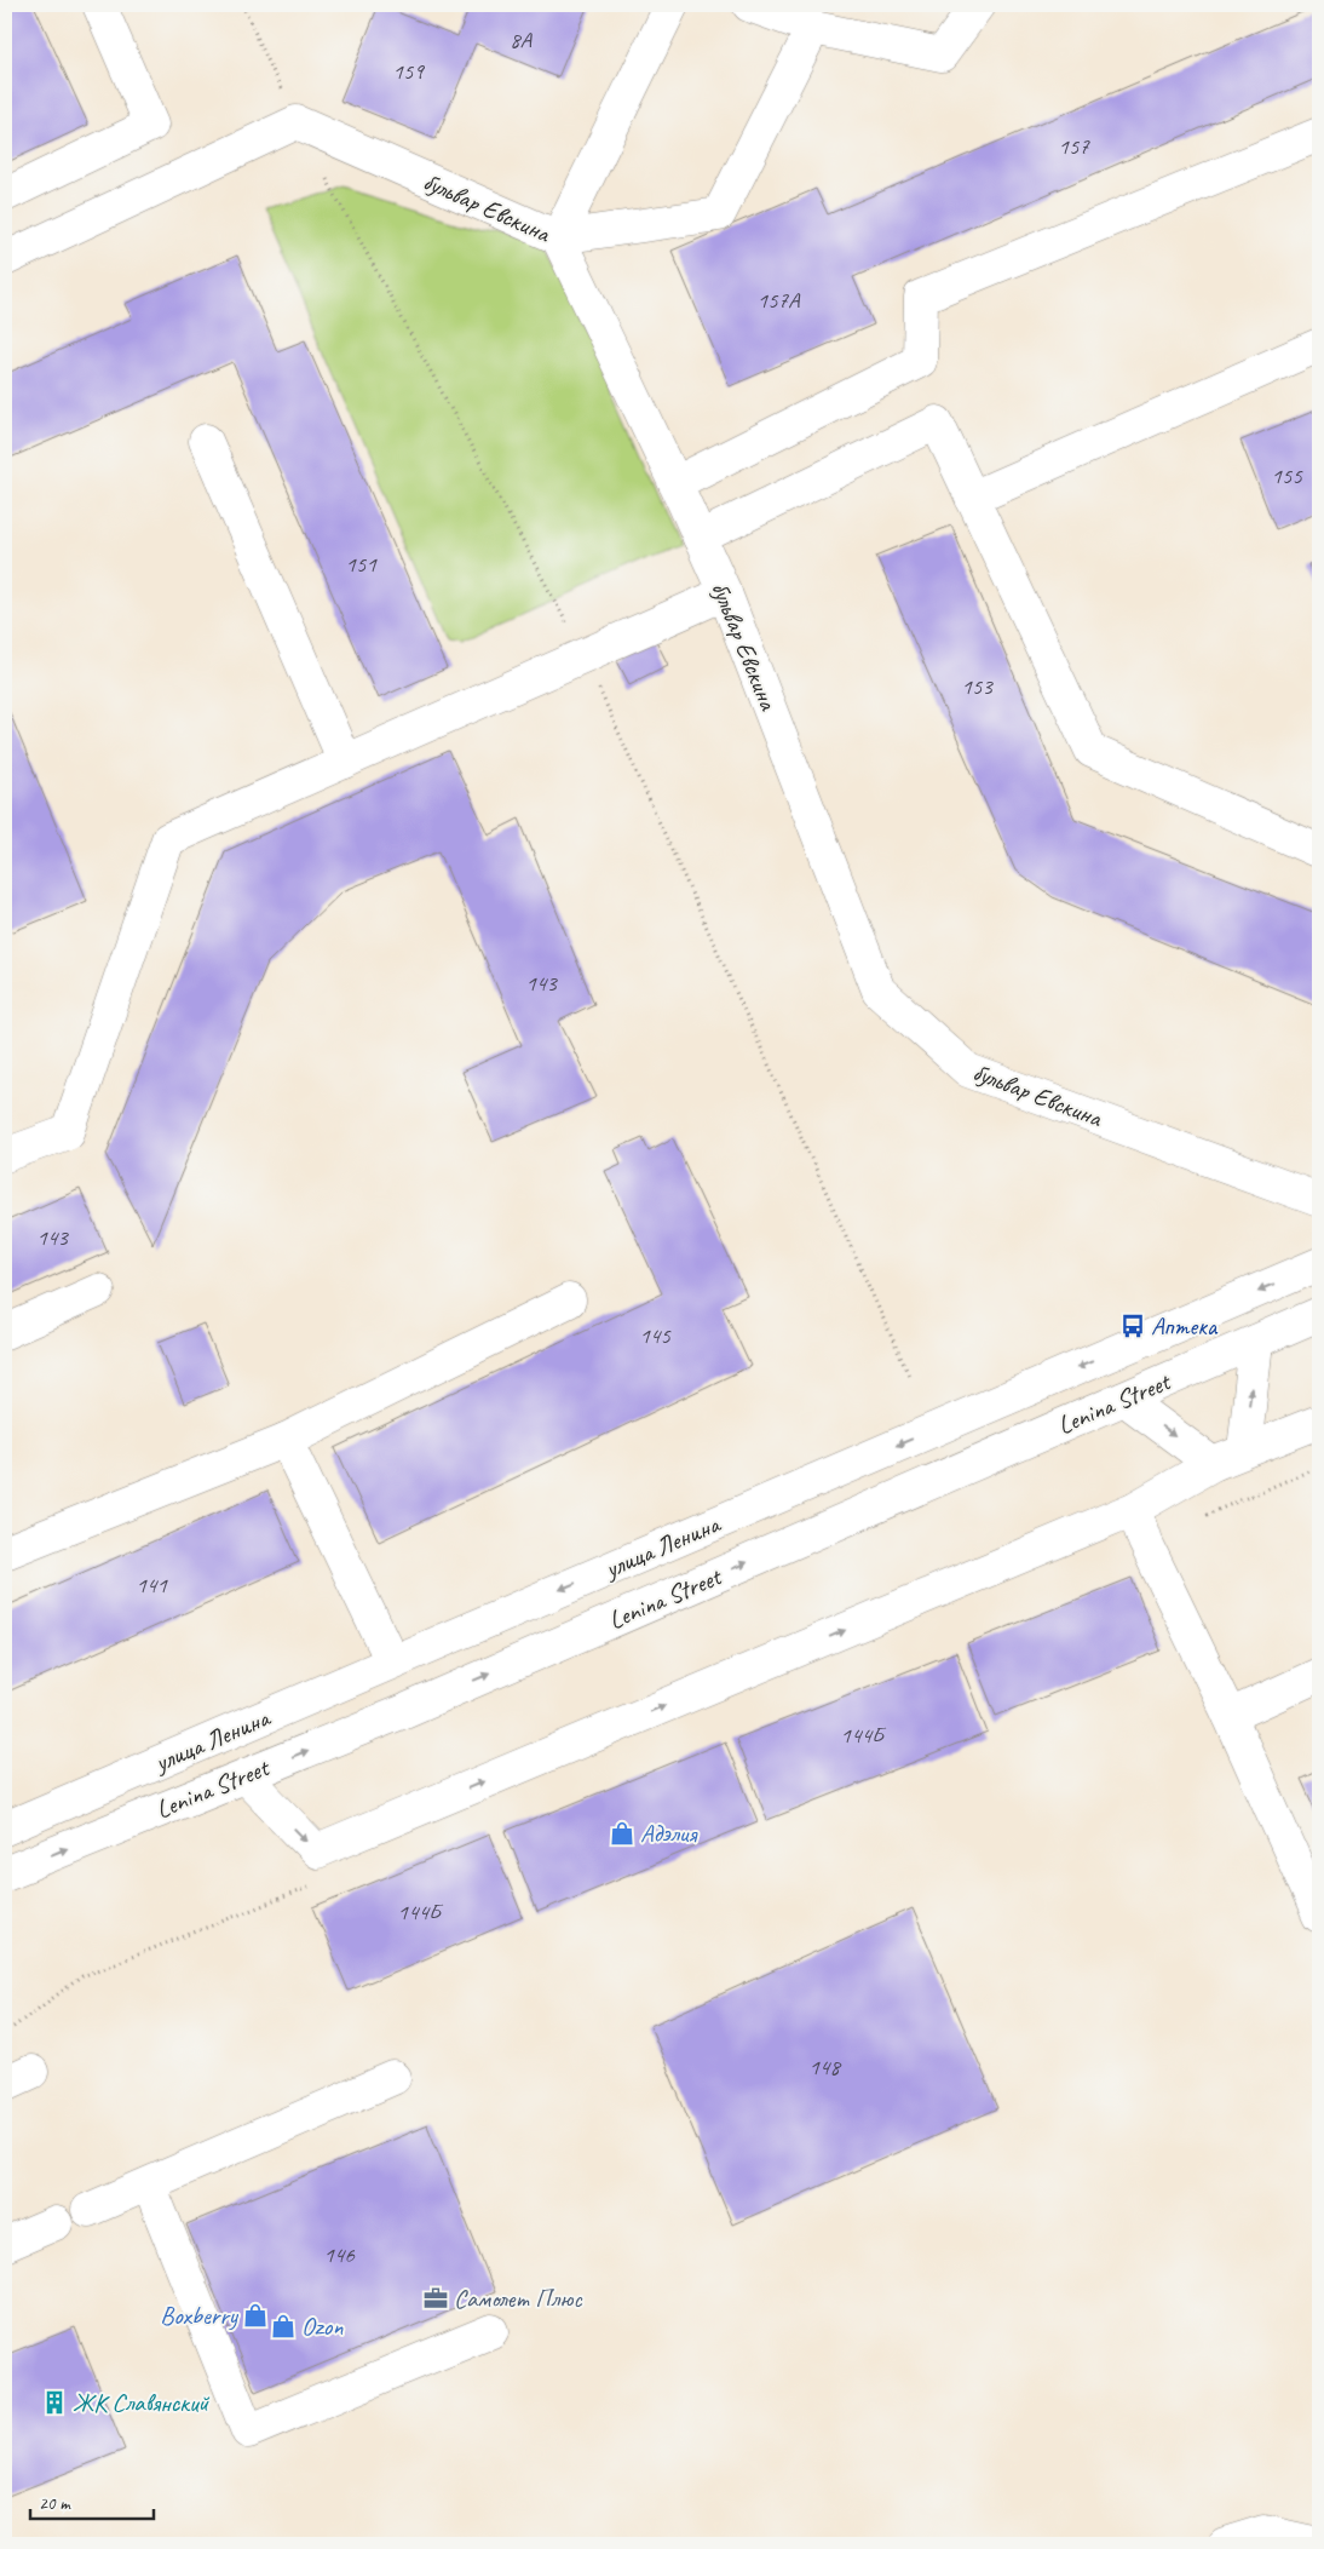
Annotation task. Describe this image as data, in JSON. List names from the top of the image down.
{
  "streets": {
    "street": ["бульвар Евскина", "Lenina Street", "улица Ленина"]
  },
  "places": {
    "bus stop": ["Аптека"],
    "shop": ["Адэлия", "Boxberry", "Ozon"],
    "office": ["Самолет Плюс"],
    "building": ["ЖК Славянский"]
  },
  "house_numbers": [
    "8А",
    "159",
    "157",
    "157А",
    "155",
    "151",
    "153",
    "143",
    "143",
    "145",
    "141",
    "144Б",
    "144Б",
    "148",
    "146"
  ],
  "scale_bar": "20 m"
}
